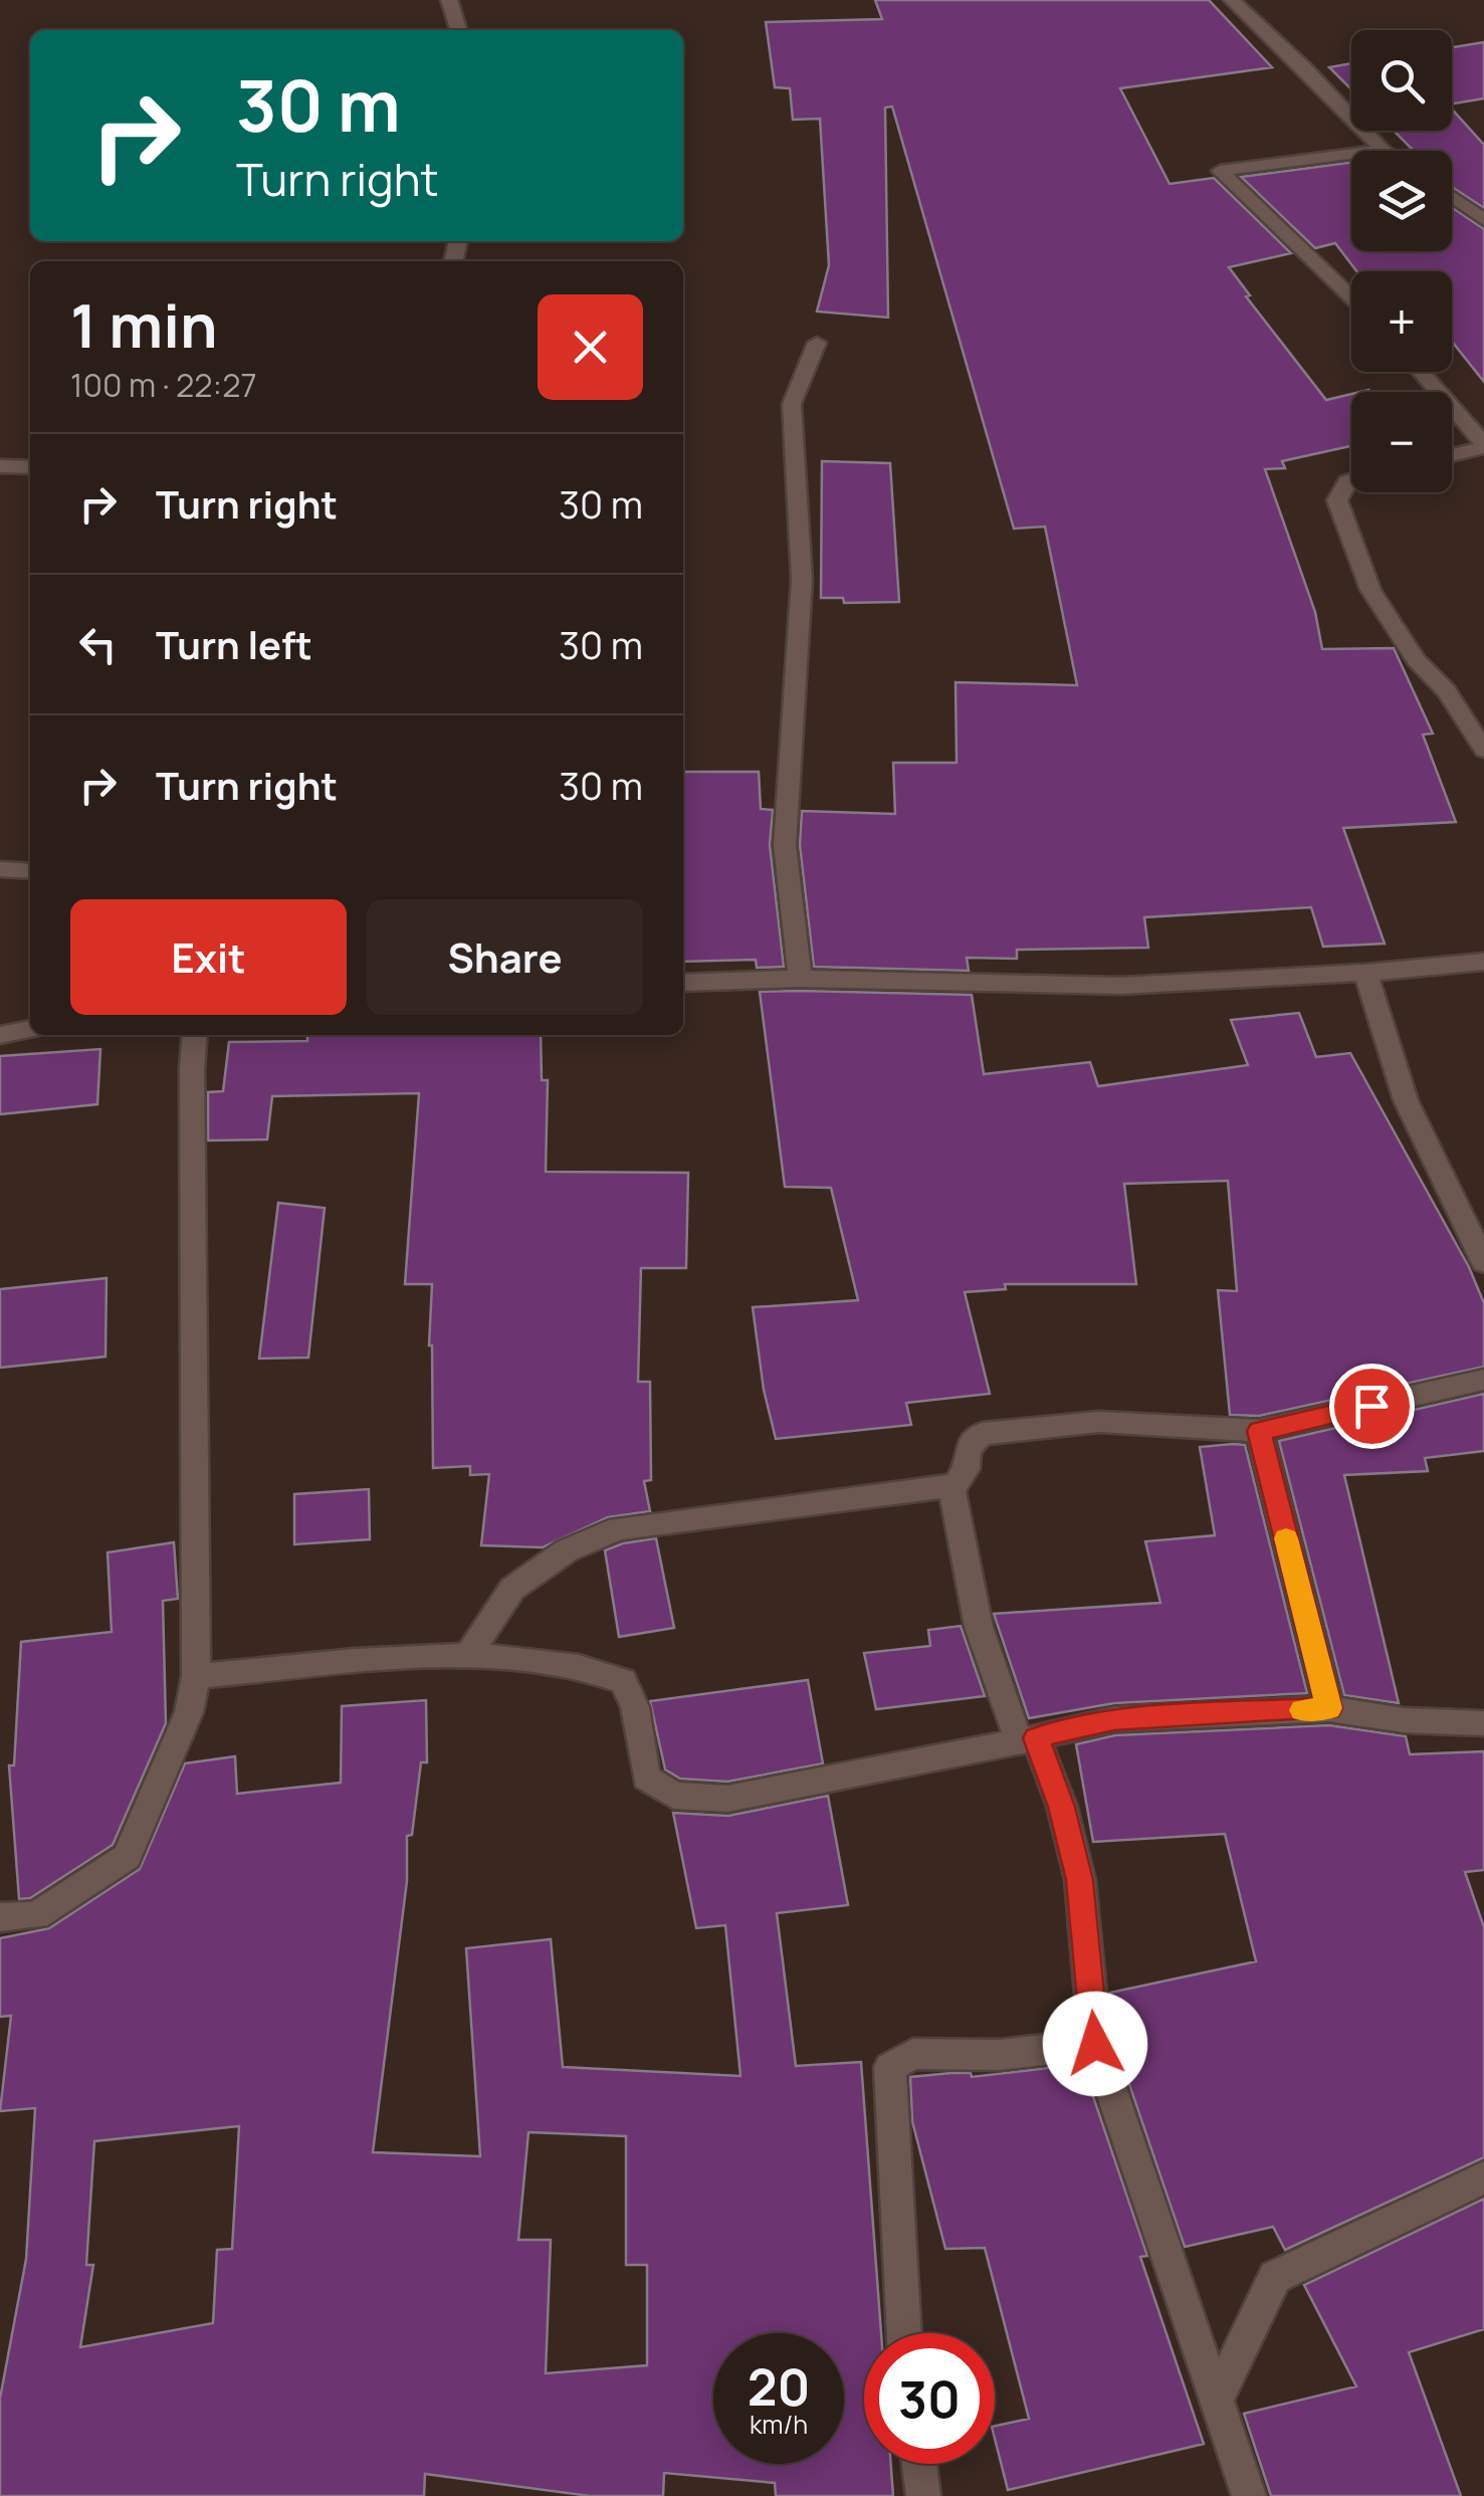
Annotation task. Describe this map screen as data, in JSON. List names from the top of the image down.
{
  "page": {
    "map_buttons": ["+", "−"],
    "turn": ["30 m", "Turn right"],
    "heading": ["1 min", "100 m · 22:27"],
    "list": [
      {
        "name": "Turn right",
        "value": "30 m"
      },
      {
        "name": "Turn left",
        "value": "30 m"
      },
      {
        "name": "Turn right",
        "value": "30 m"
      }
    ],
    "buttons": ["Exit", "Share"],
    "speed": "20 km/h",
    "limit": "30"
  }
}
